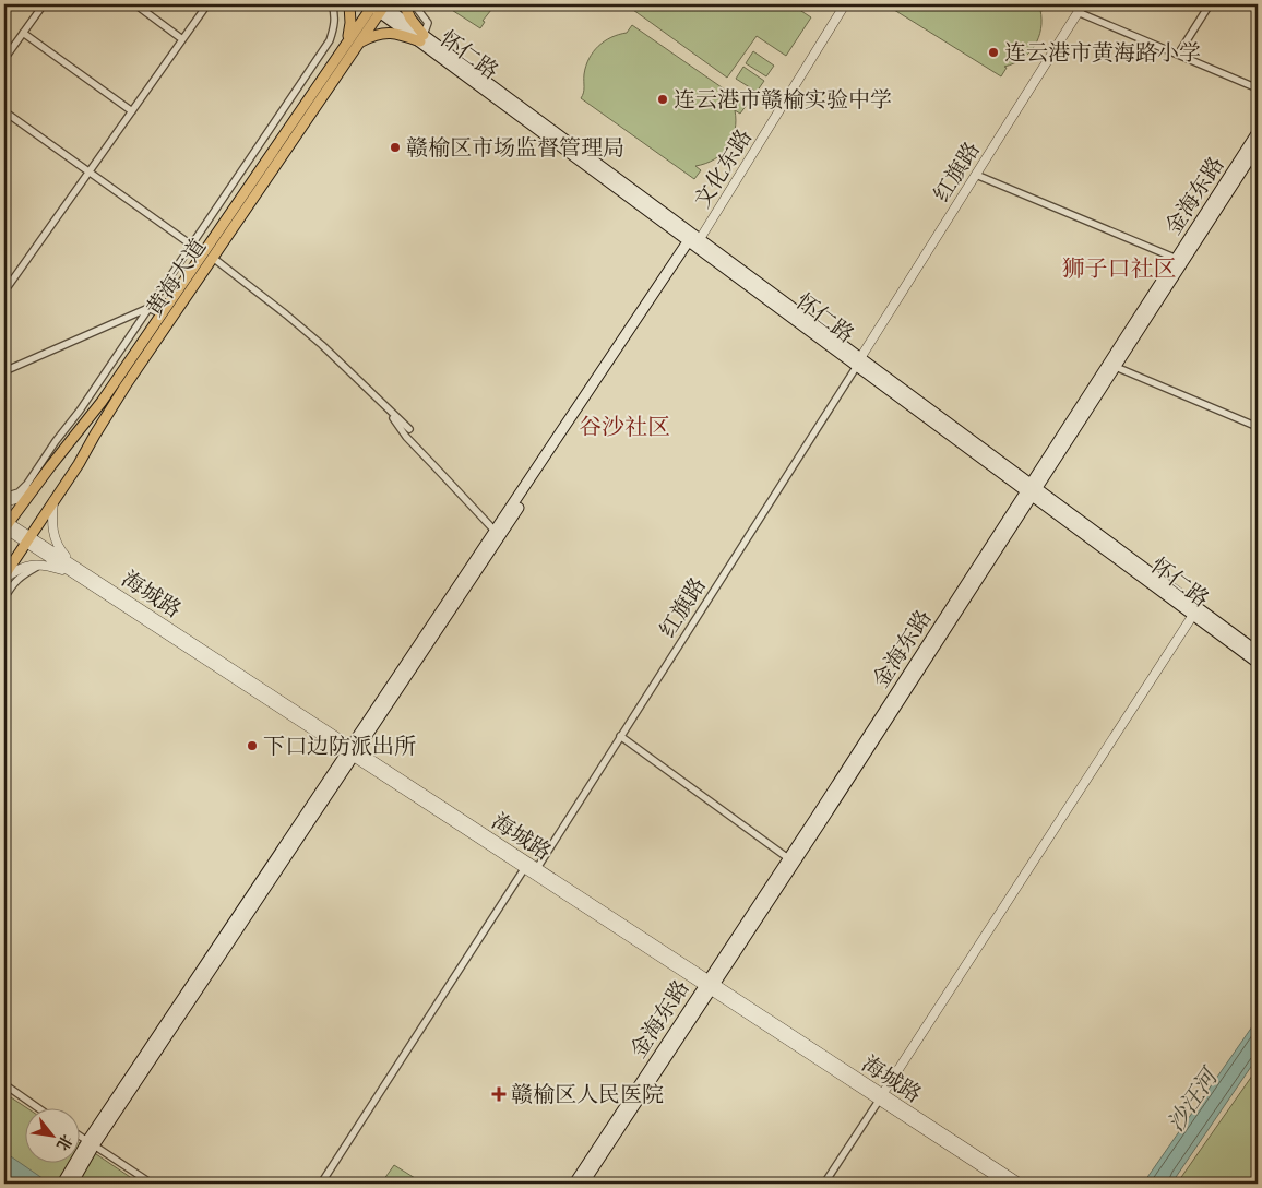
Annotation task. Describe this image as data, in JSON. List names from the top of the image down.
{
  "streets": {
    "main road": ["怀仁路", "金海东路", "黄海大道"],
    "street": ["文化东路", "红旗路", "海城路"]
  },
  "crossings": [
    ["怀仁路", "文化东路"],
    ["怀仁路", "红旗路"],
    ["怀仁路", "金海东路"],
    ["怀仁路", "黄海大道"],
    ["红旗路", "海城路"],
    ["金海东路", "海城路"],
    ["黄海大道", "海城路"]
  ],
  "districts": ["狮子口社区", "谷沙社区"],
  "water": ["沙汪河"],
  "places": {
    "other": [
      "连云港市黄海路小学",
      "连云港市赣榆实验中学",
      "赣榆区市场监督管理局",
      "下口边防派出所"
    ],
    "health": ["赣榆区人民医院"]
  },
  "north": "bottom right"
}
